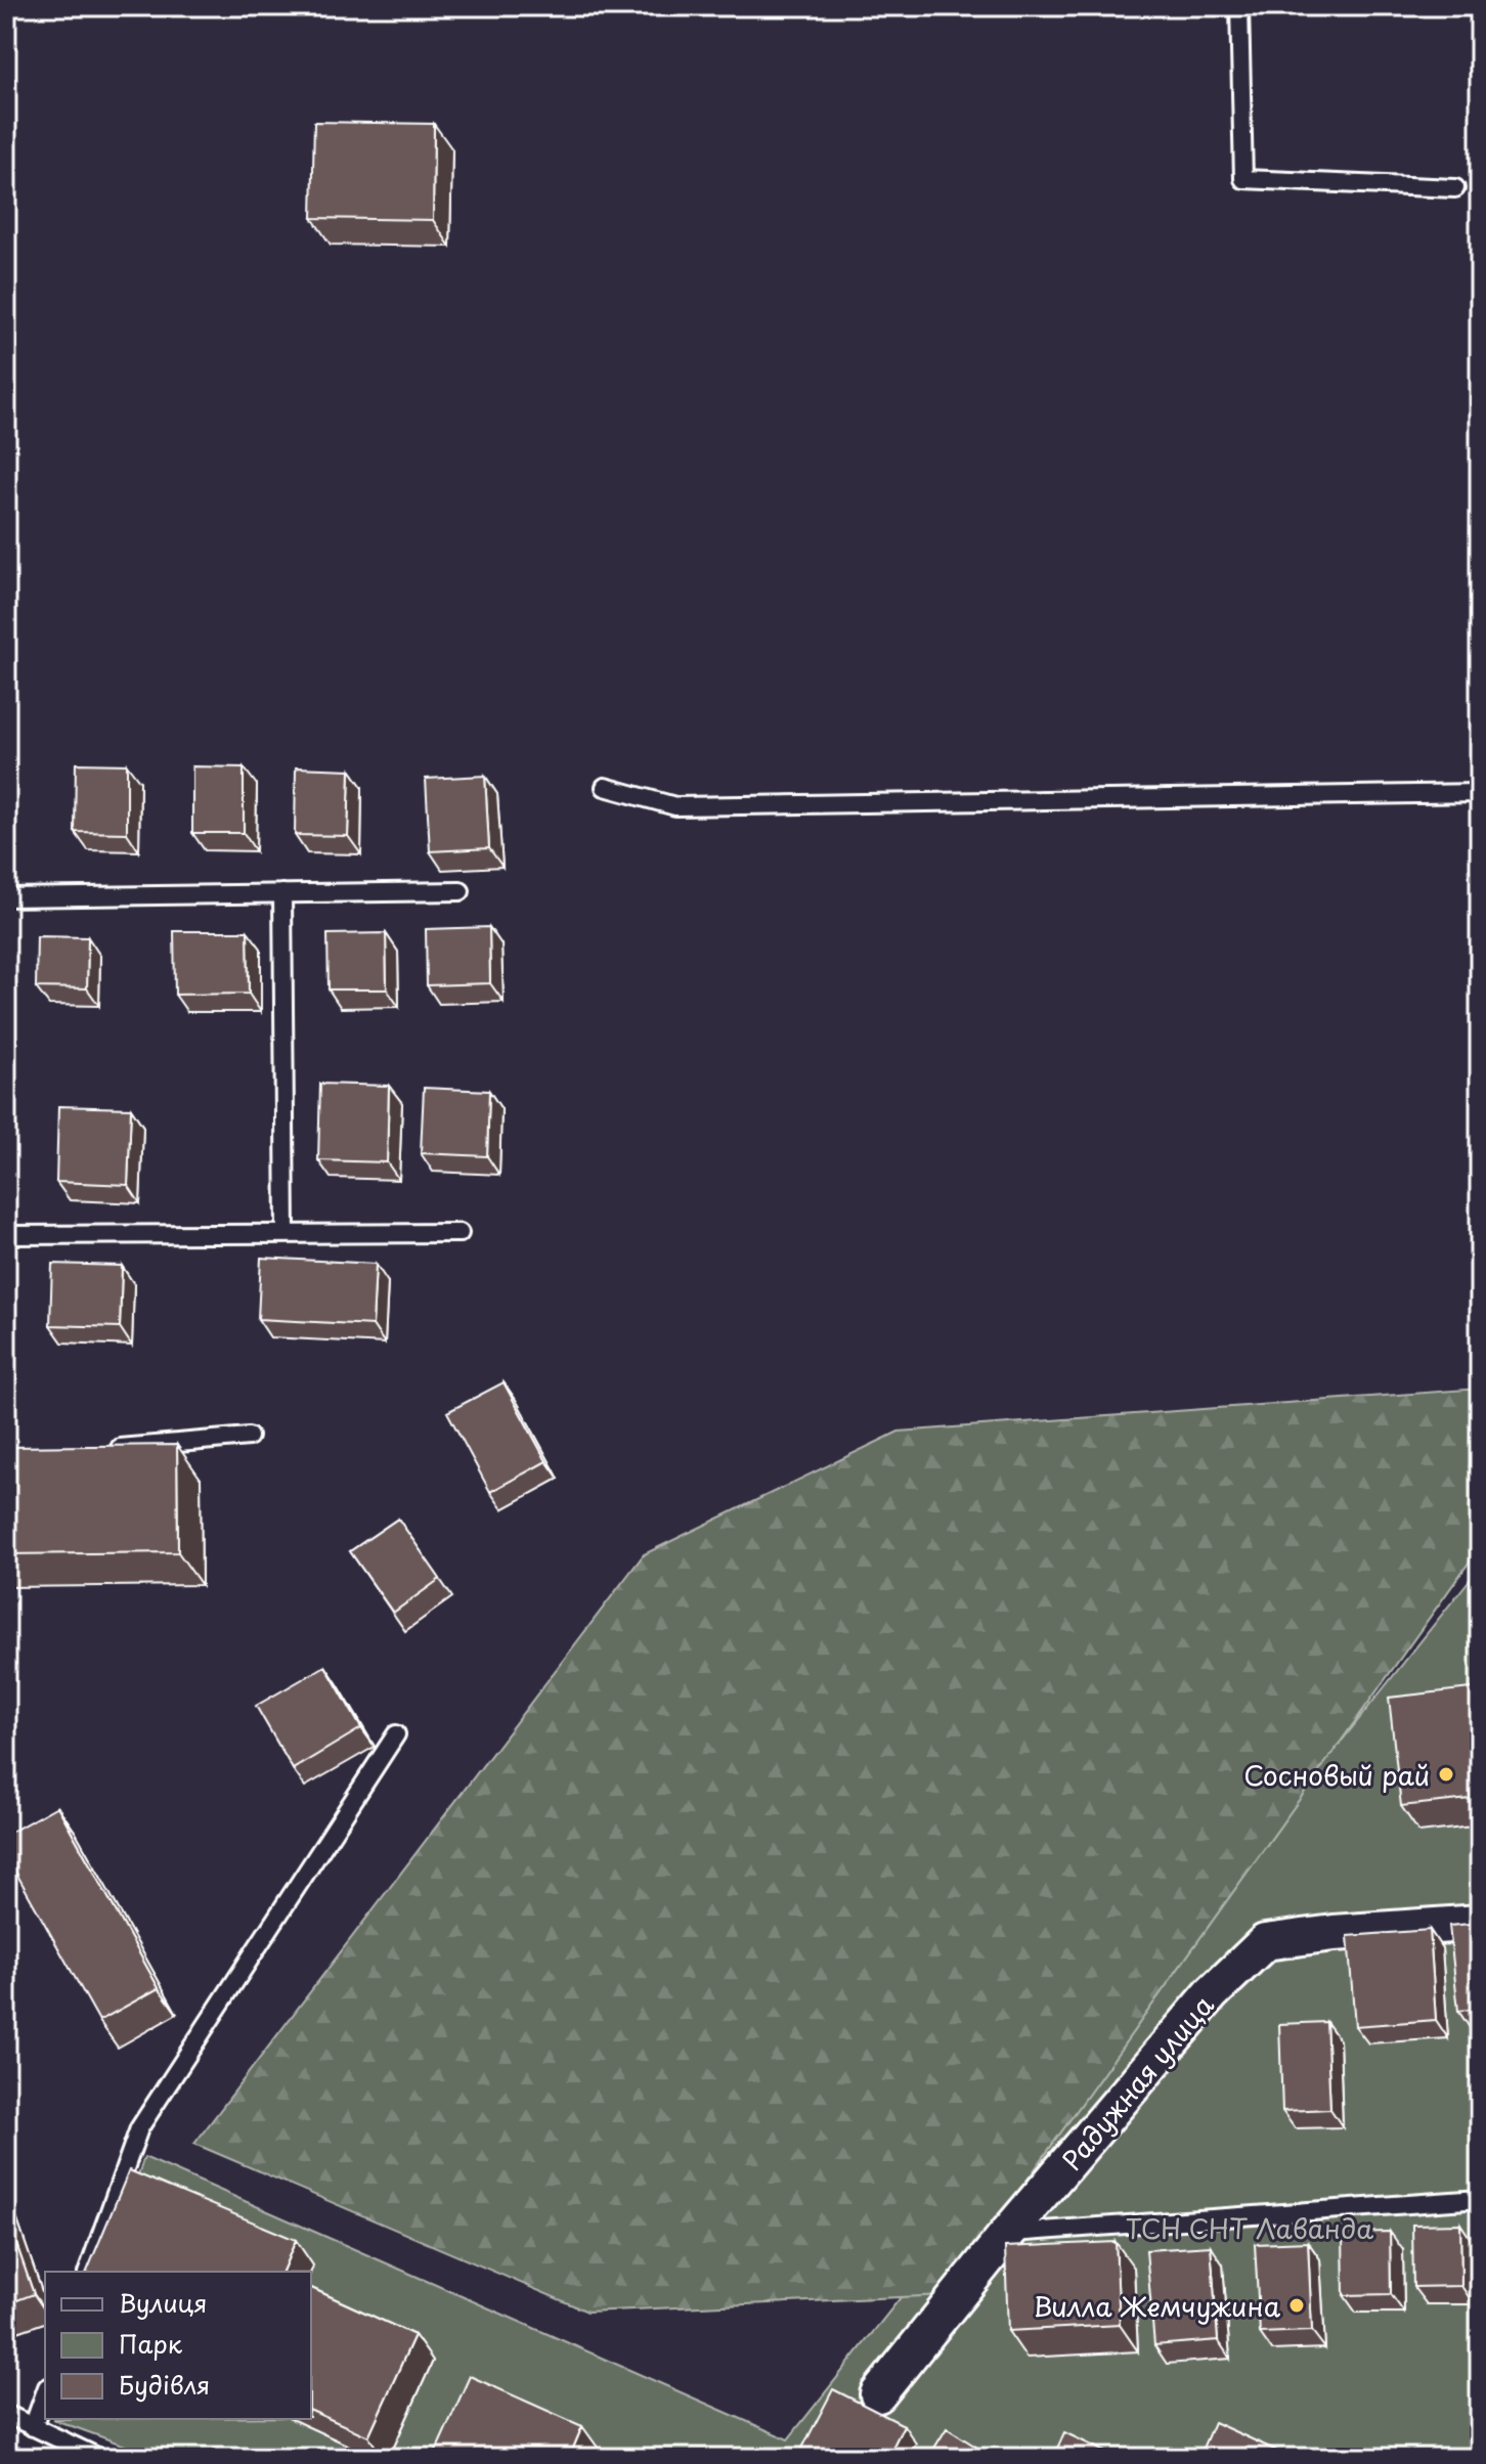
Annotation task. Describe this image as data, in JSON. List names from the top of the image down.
{
  "streets": {
    "street": ["Радужная улица"]
  },
  "parks": ["ТСН СНТ Лаванда"],
  "places": ["Сосновый рай", "Вилла Жемчужина"],
  "legend": ["Вулиця", "Парк", "Будівля"]
}
